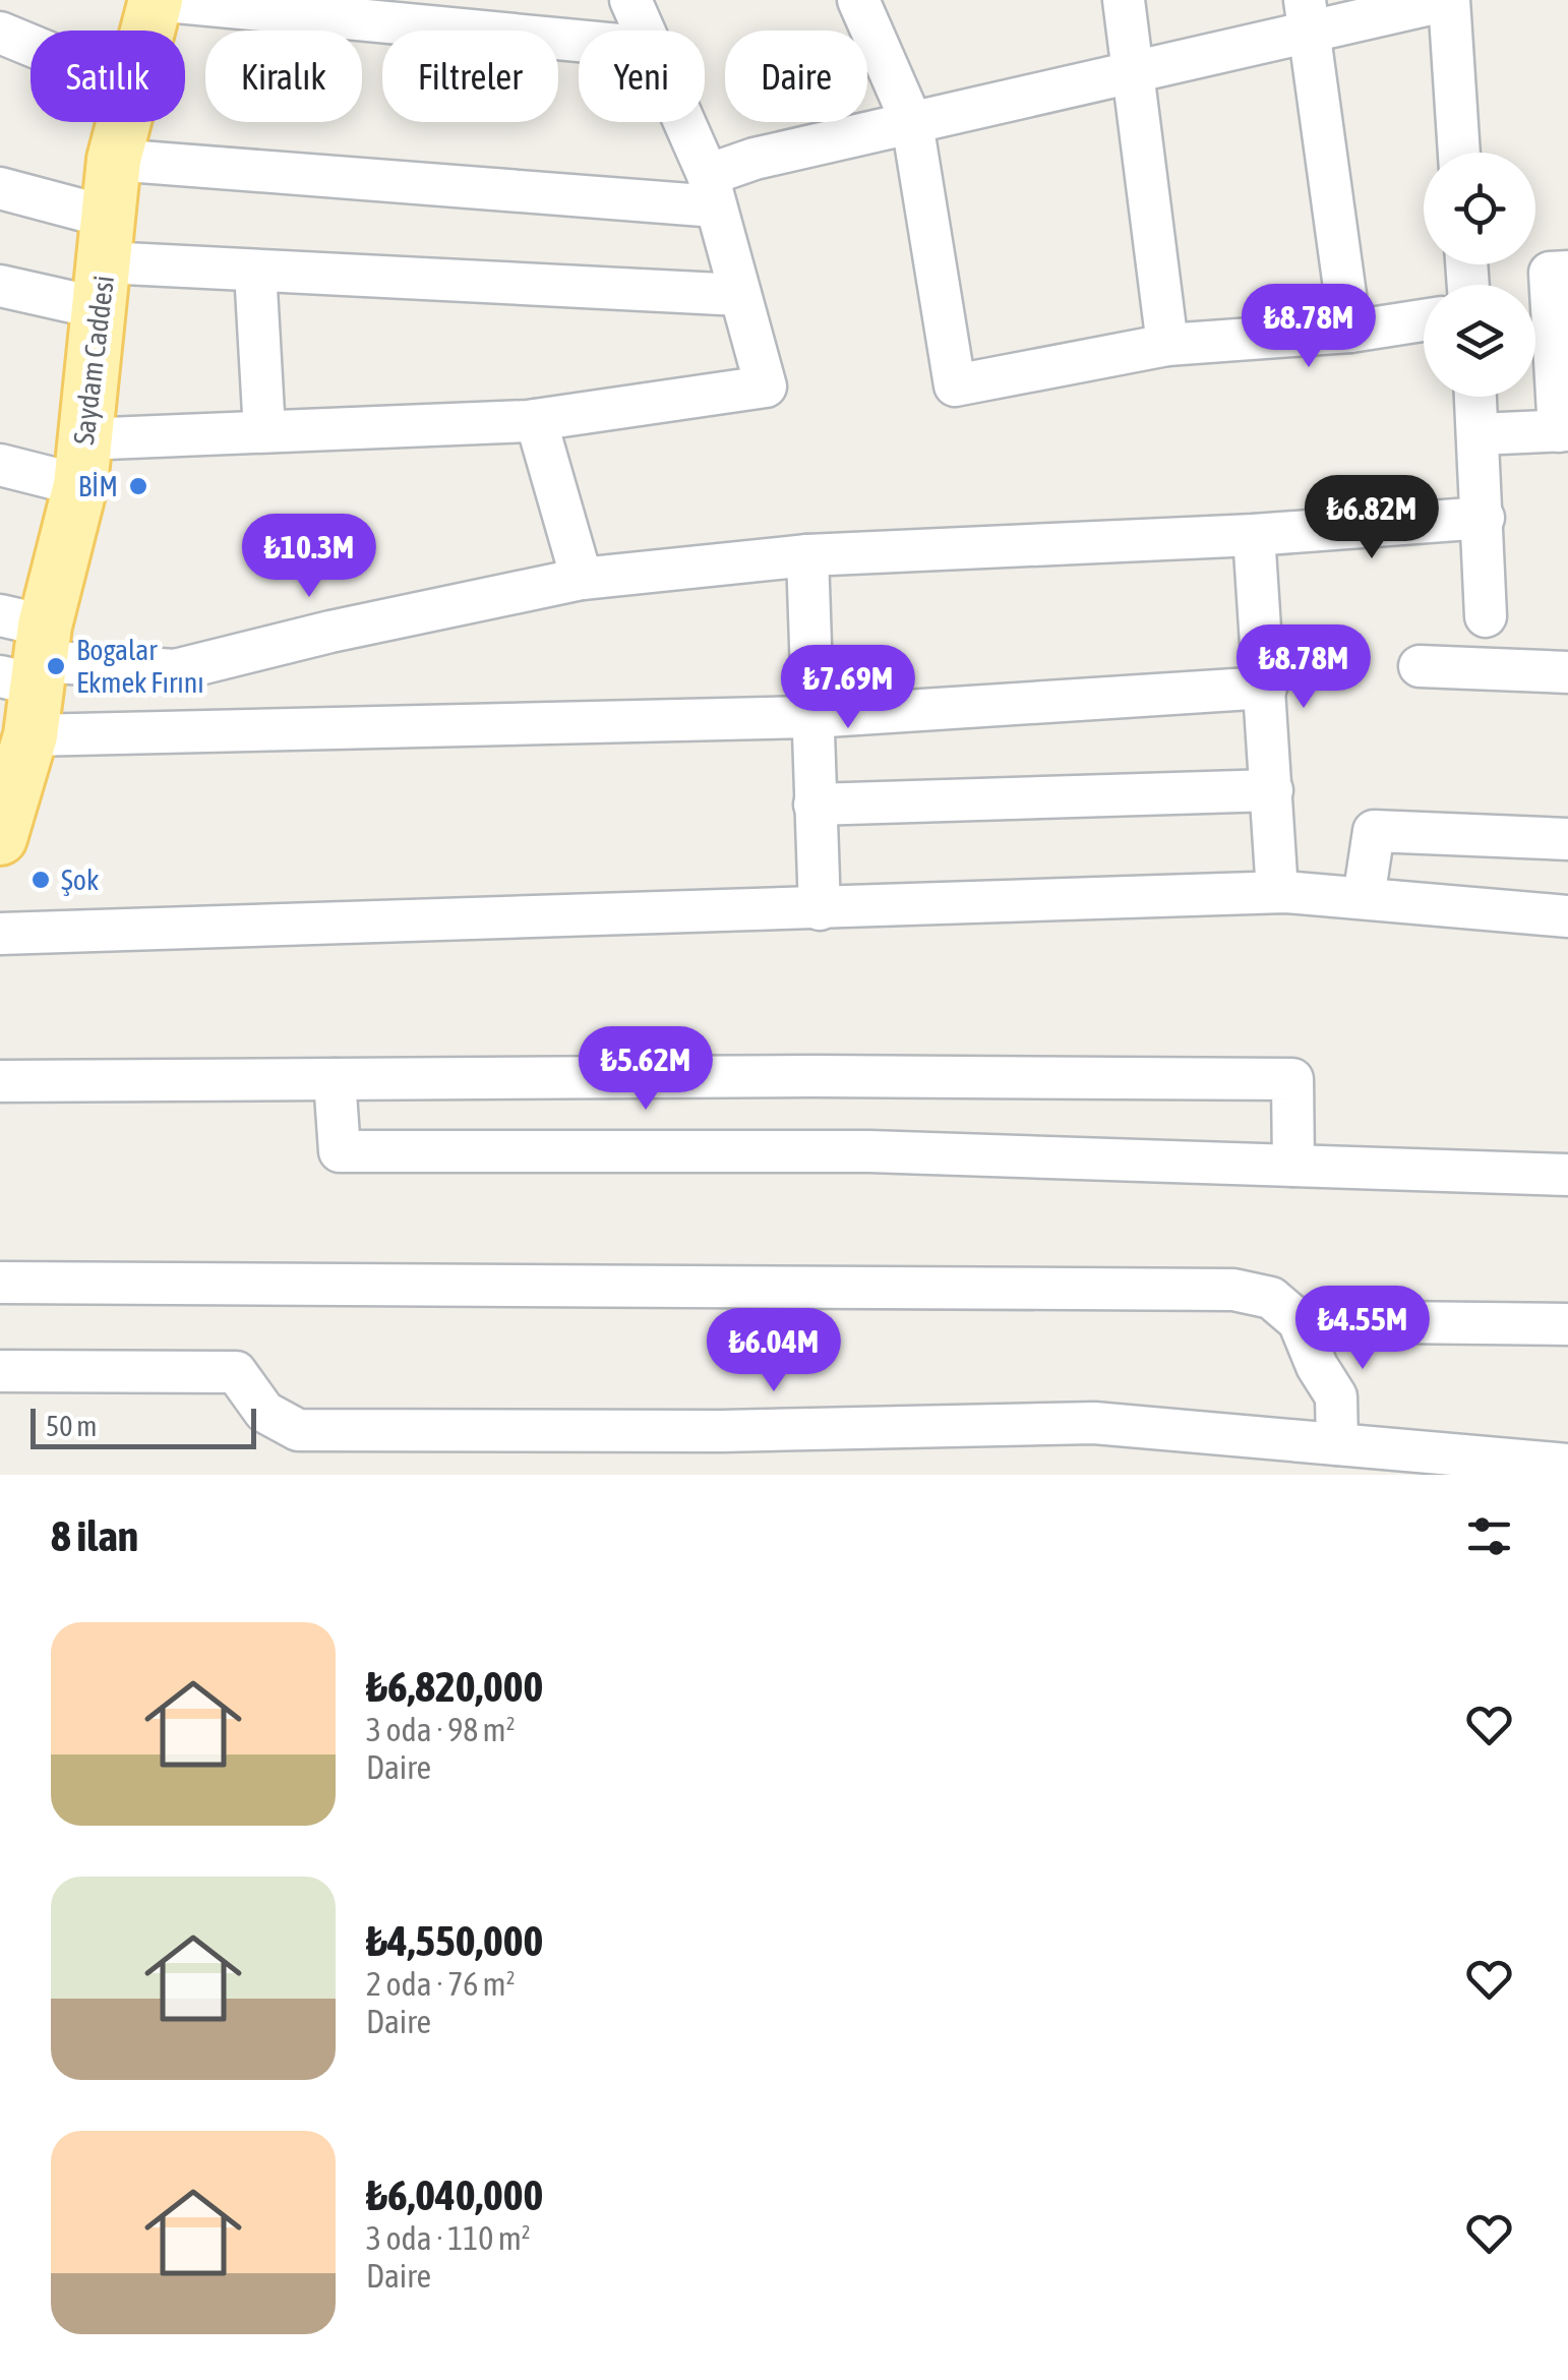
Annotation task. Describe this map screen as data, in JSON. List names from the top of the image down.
{
  "streets": {
    "main road": ["Saydam Caddesi"]
  },
  "places": ["BİM", "Bogalar Ekmek Fırını", "Şok"],
  "scale_bar": "50 m",
  "page": {
    "chip": [
      "Satılık",
      "Kiralık",
      "Filtreler",
      "Yeni",
      "Daire"
    ],
    "price": [
      "₺8.78M",
      "₺6.82M",
      "₺10.3M",
      "₺8.78M",
      "₺7.69M",
      "₺5.62M",
      "₺4.55M",
      "₺6.04M"
    ],
    "scale": "50 m",
    "heading": "8 ilan",
    "list": [
      {
        "name": "₺6,820,000",
        "note": "3 oda · 98 m² · Daire"
      },
      {
        "name": "₺4,550,000",
        "note": "2 oda · 76 m² · Daire"
      },
      {
        "name": "₺6,040,000",
        "note": "3 oda · 110 m² · Daire"
      }
    ]
  }
}
